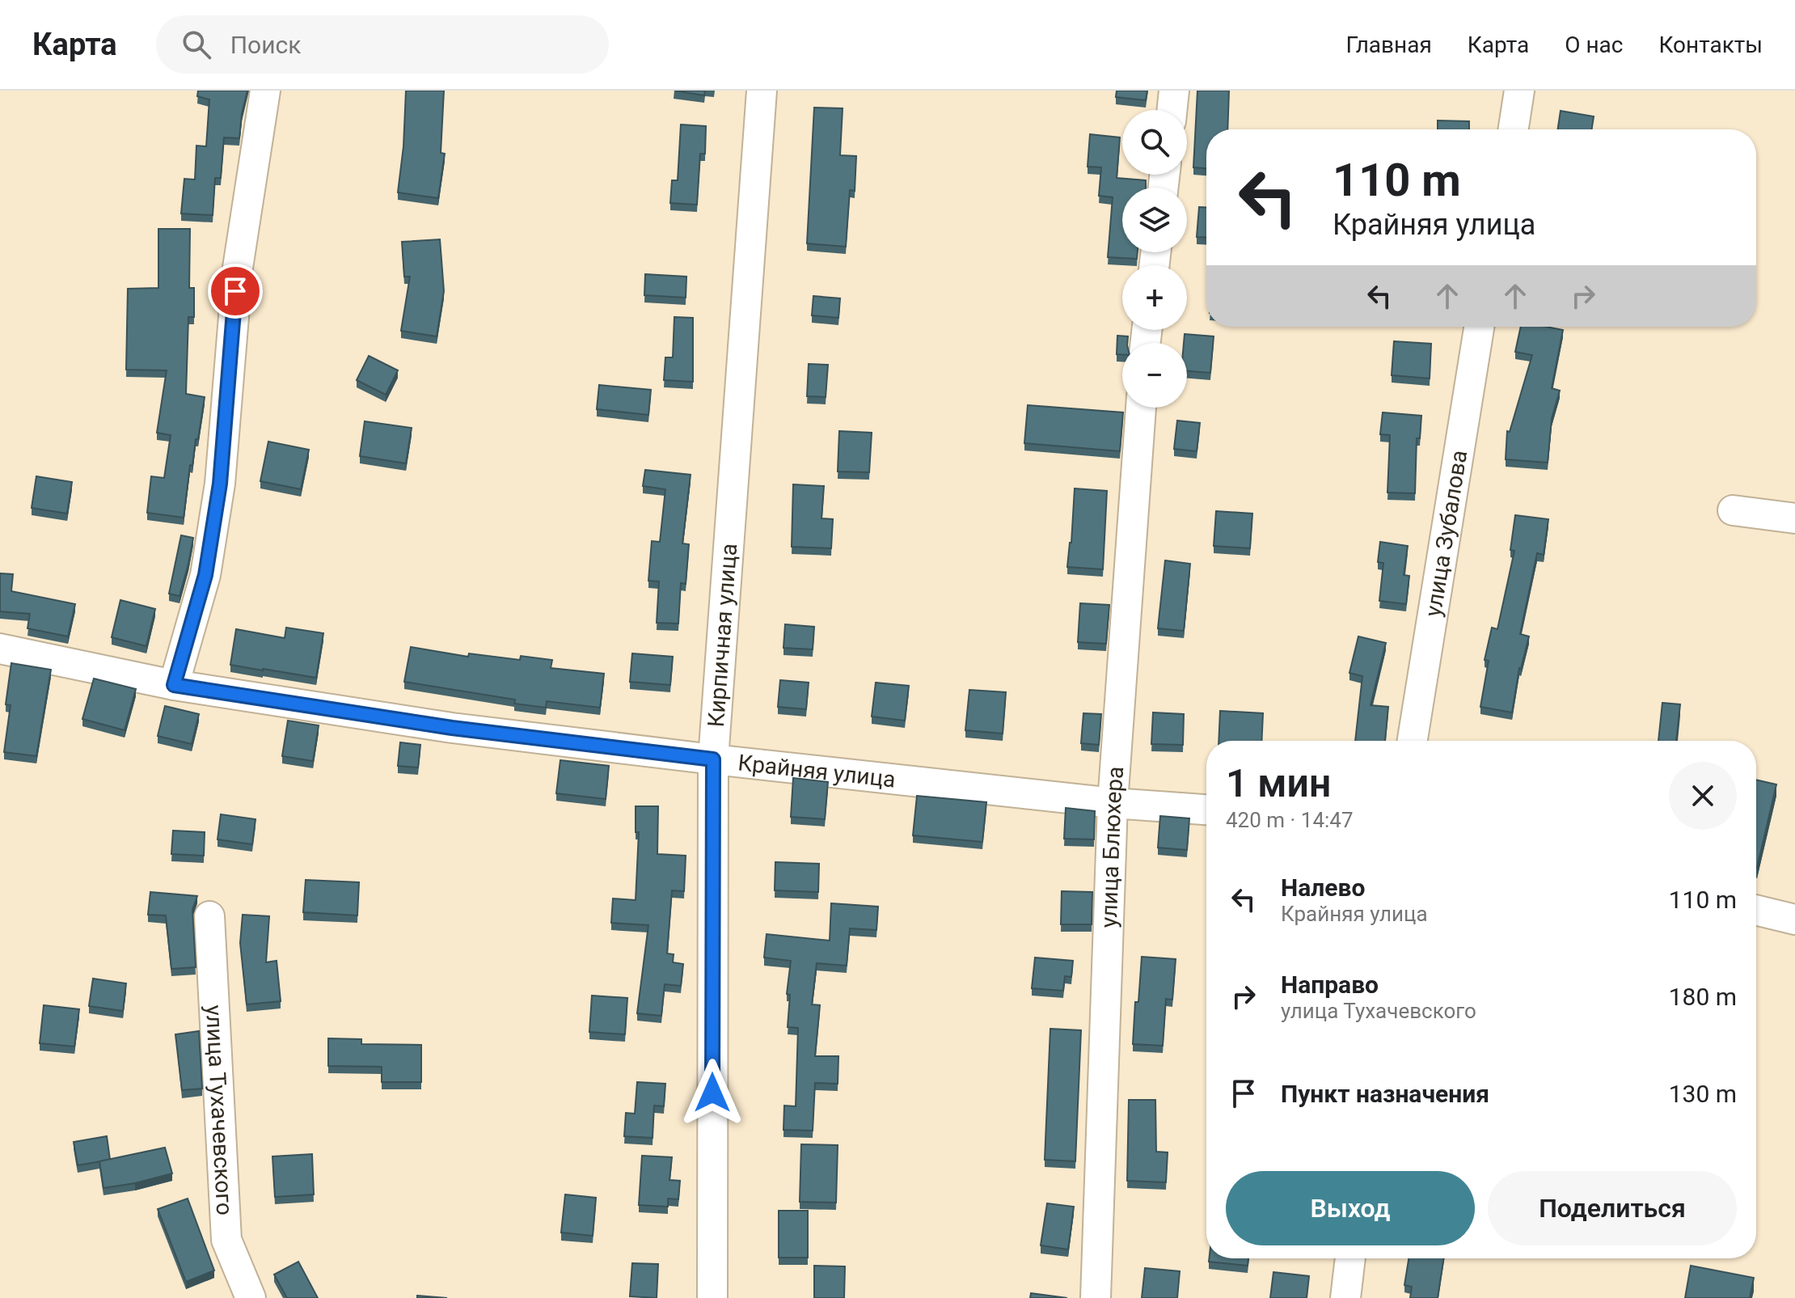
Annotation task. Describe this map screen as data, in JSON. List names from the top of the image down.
{
  "streets": {
    "street": [
      "улица Зубалова",
      "Кирпичная улица",
      "Крайняя улица",
      "улица Блюхера",
      "улица Тухачевского"
    ]
  },
  "crossings": [
    ["Кирпичная улица", "Крайняя улица"],
    ["Крайняя улица", "улица Блюхера"]
  ],
  "page": {
    "header": "Карта",
    "search": "Поиск",
    "nav": [
      "Главная",
      "Карта",
      "О нас",
      "Контакты"
    ],
    "map_buttons": ["+", "−"],
    "turn": ["110 m", "Крайняя улица"],
    "heading": ["1 мин", "420 m · 14:47"],
    "list": [
      {
        "name": "Налево",
        "note": "Крайняя улица",
        "value": "110 m"
      },
      {
        "name": "Направо",
        "note": "улица Тухачевского",
        "value": "180 m"
      },
      {
        "name": "Пункт назначения",
        "value": "130 m"
      }
    ],
    "buttons": ["Выход", "Поделиться"]
  }
}
